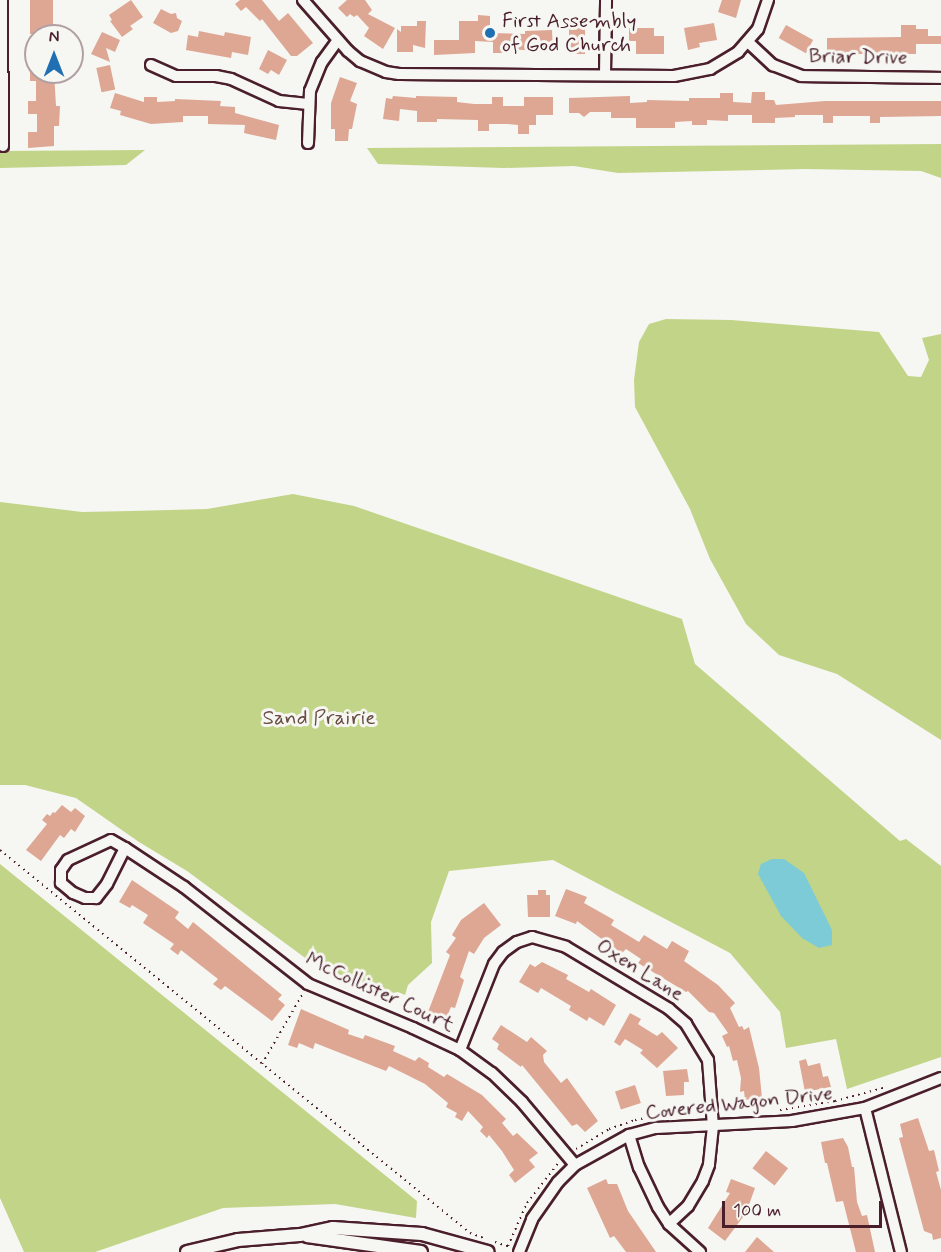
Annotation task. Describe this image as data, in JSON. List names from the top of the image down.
{
  "streets": {
    "street": [
      "Briar Drive",
      "Oxen Lane",
      "McCollister Court",
      "Covered Wagon Drive"
    ]
  },
  "crossings": [
    ["Oxen Lane", "McCollister Court"],
    ["Oxen Lane", "Covered Wagon Drive"],
    ["McCollister Court", "Covered Wagon Drive"]
  ],
  "parks": ["Sand Prairie"],
  "places": ["First Assembly of God Church"],
  "scale_bar": "100 m",
  "north": "top"
}
